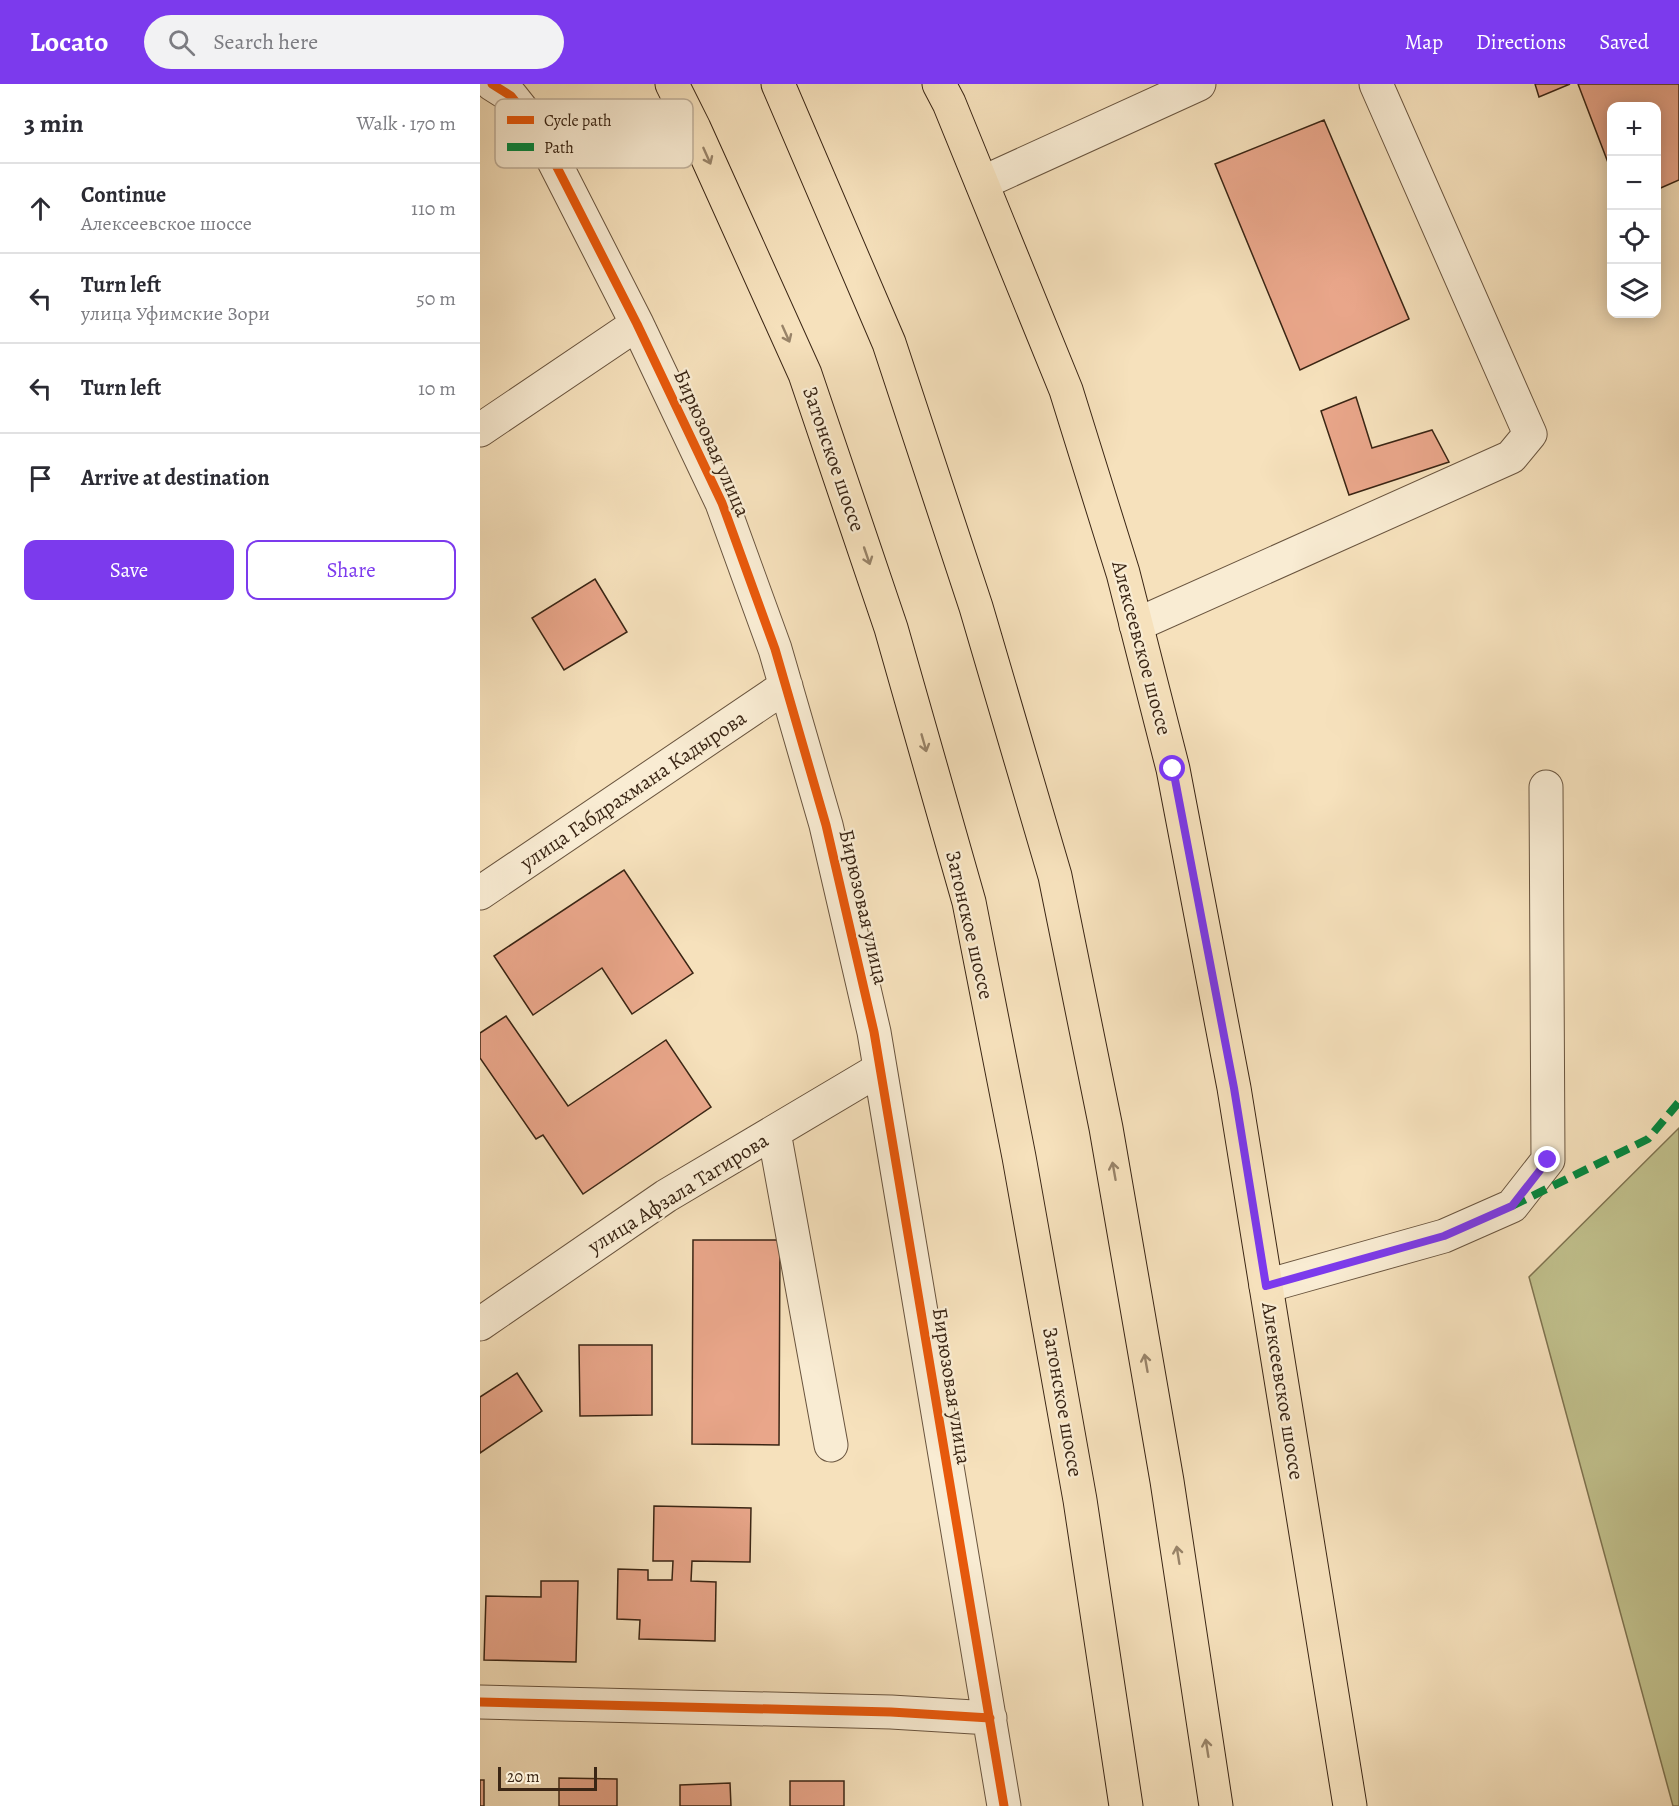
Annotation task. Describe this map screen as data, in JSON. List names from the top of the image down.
{
  "streets": {
    "main road": ["Затонское шоссе", "Алексеевское шоссе"],
    "street": ["Бирюзовая улица", "улица Габдрахмана Кадырова", "улица Афзала Тагирова"]
  },
  "crossings": [
    ["Бирюзовая улица", "улица Габдрахмана Кадырова"],
    ["Бирюзовая улица", "улица Афзала Тагирова"]
  ],
  "legend": ["Cycle path", "Path"],
  "scale_bar": "20 m",
  "page": {
    "header": "Locato",
    "search": "Search here",
    "nav": ["Map", "Directions", "Saved"],
    "heading": ["3 min", "Walk · 170 m"],
    "map_buttons": ["+", "−"],
    "list": [
      ["Continue", "Алексеевское шоссе", "110 m"],
      ["Turn left", "улица Уфимские Зори", "50 m"],
      ["Turn left", "10 m"],
      "Arrive at destination"
    ],
    "buttons": ["Save", "Share"],
    "scale": "20 m"
  }
}
